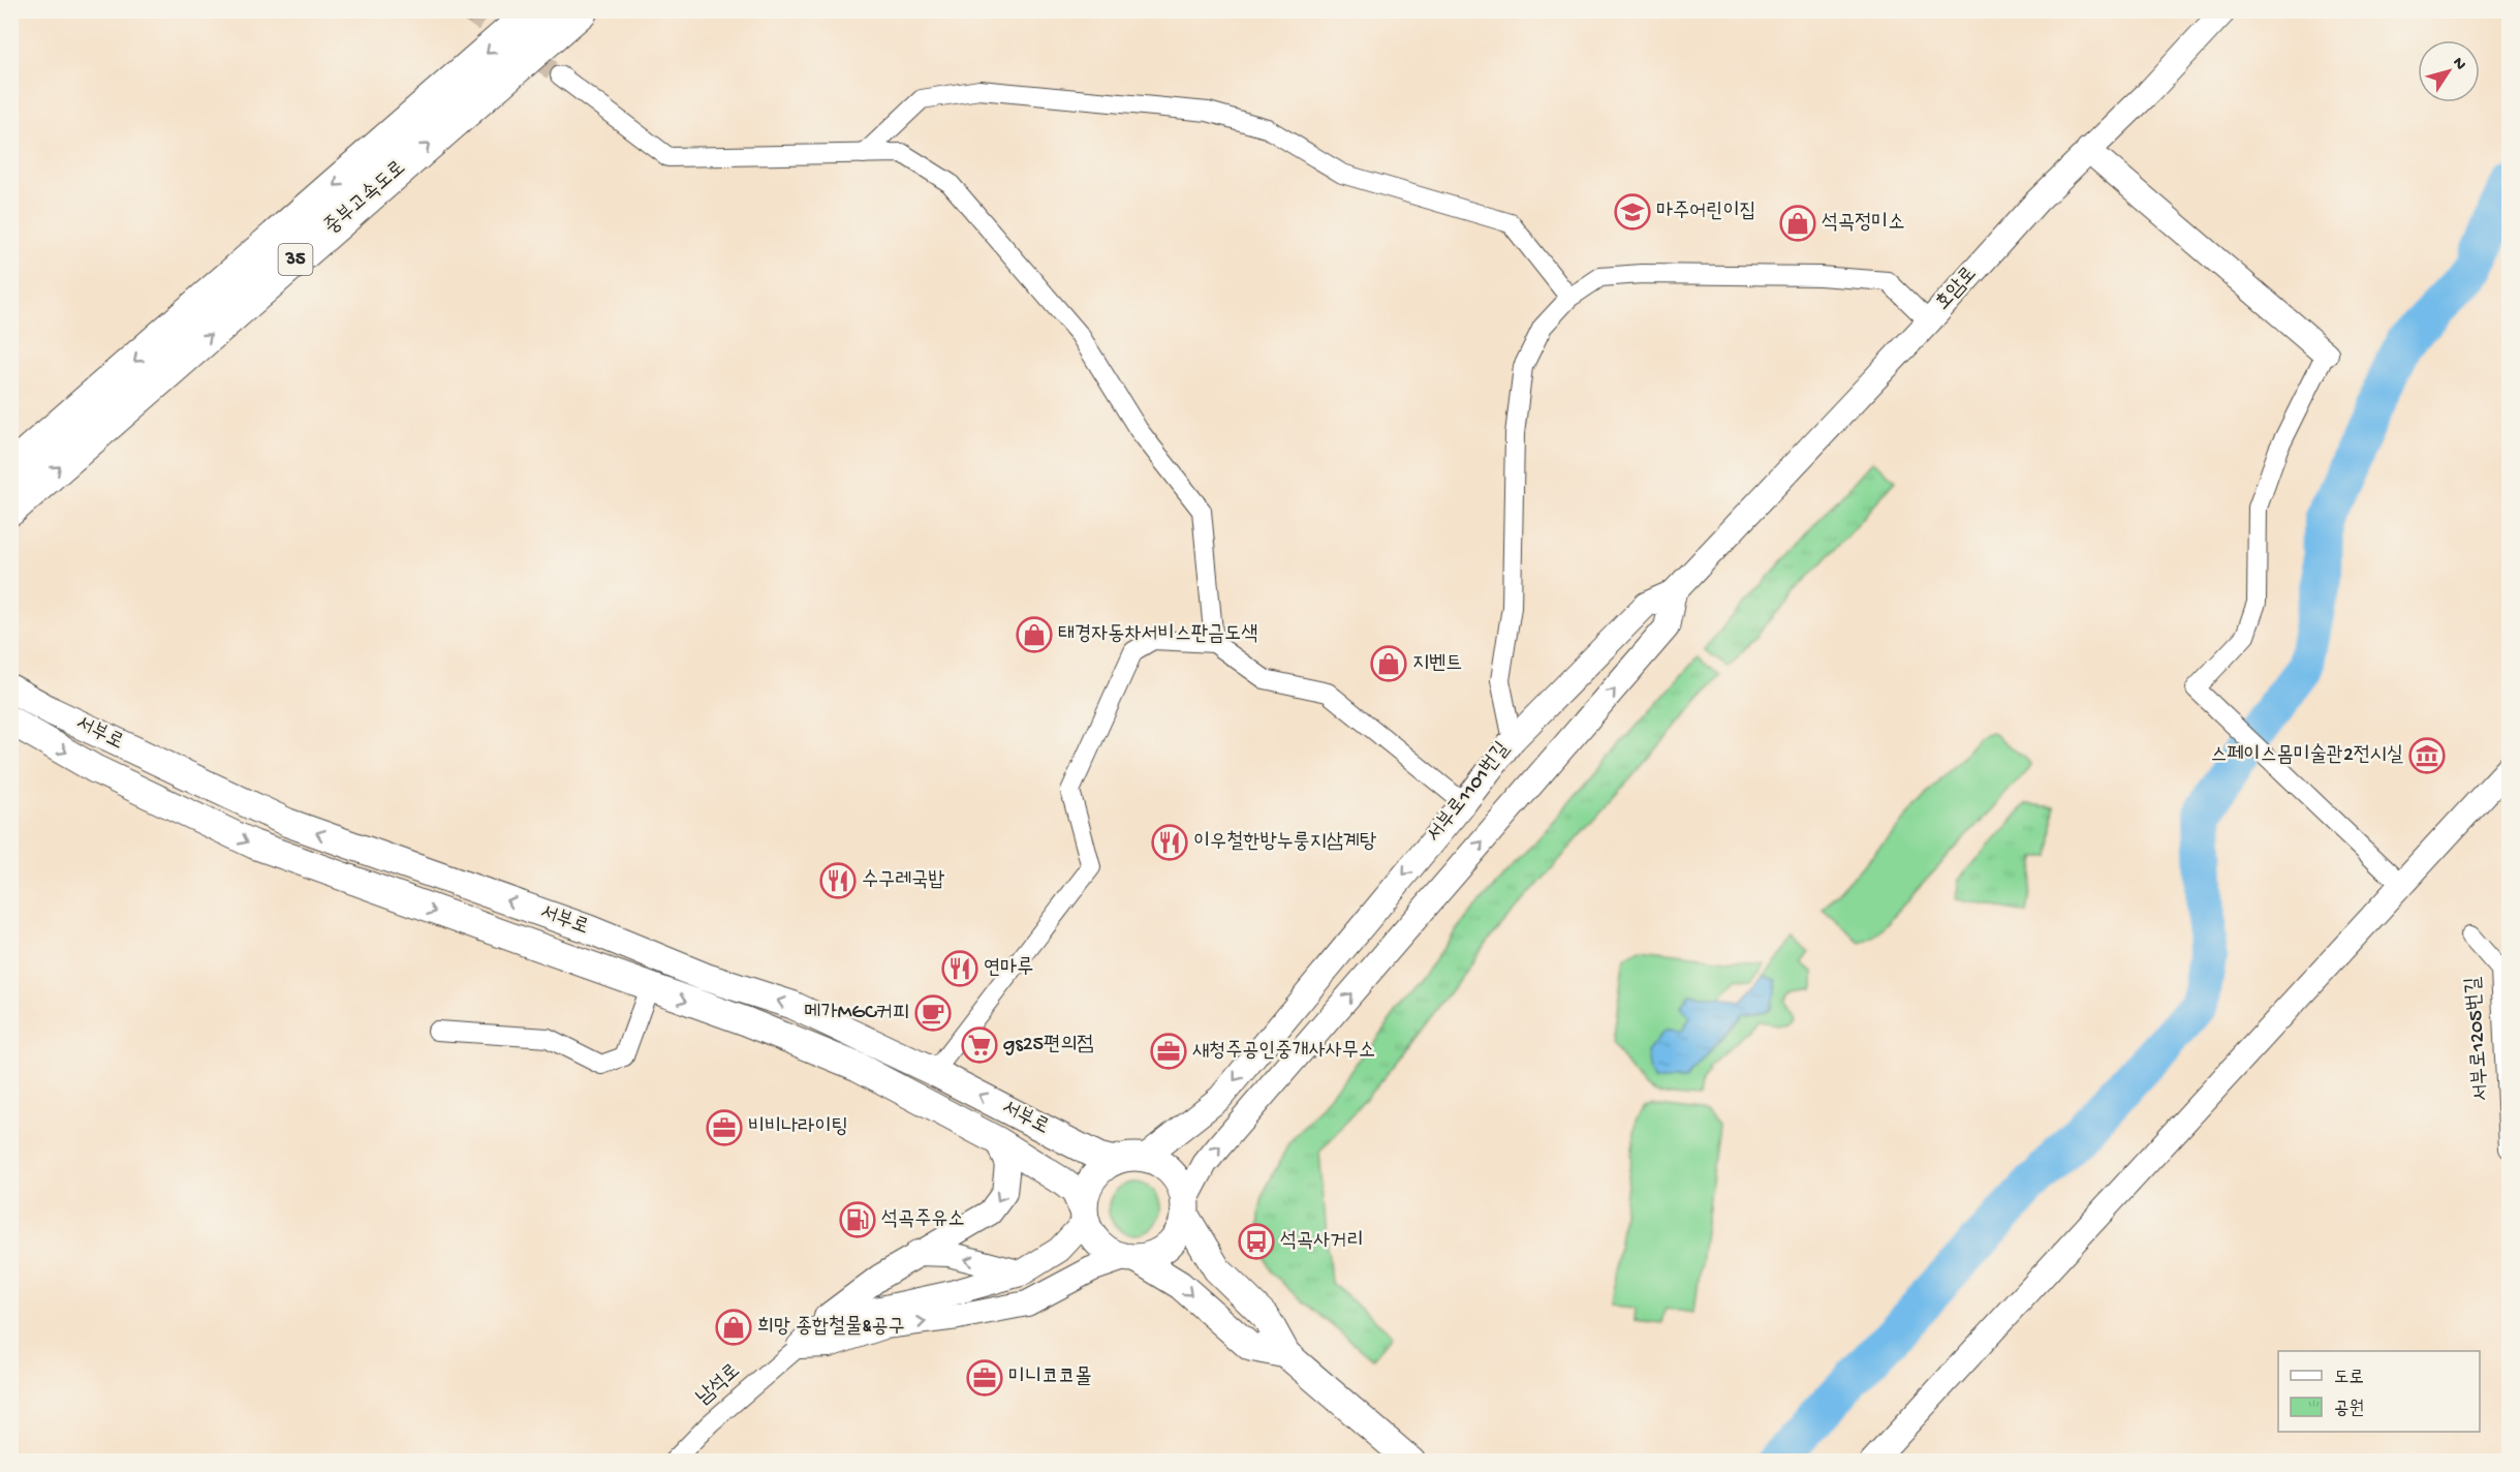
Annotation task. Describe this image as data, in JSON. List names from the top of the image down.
{
  "streets": {
    "highway": ["중부고속도로", "35"],
    "main road": ["서부로"],
    "street": [
      "호암로",
      "서부로1101번길",
      "서부로1205번길",
      "남석로"
    ]
  },
  "crossings": [
    ["호암로", "서부로1101번길"],
    ["서부로", "서부로1101번길"]
  ],
  "places": {
    "school or university": ["마주어린이집"],
    "shop": [
      "석곡정미소",
      "태경자동차서비스판금도색",
      "지벤트",
      "희망 종합철물&공구"
    ],
    "museum": ["스페이스몸미술관2전시실"],
    "restaurant": ["이우철한방누룽지삼계탕", "수구레국밥", "연마루"],
    "cafe": ["메가MGC커피"],
    "supermarket": ["gs25편의점"],
    "office": ["새청주공인중개사사무소", "비비나라이팅", "미니코코몰"],
    "fuel station": ["석곡주유소"],
    "bus stop": ["석곡사거리"]
  },
  "legend": ["도로", "공원"],
  "north": "top right"
}
